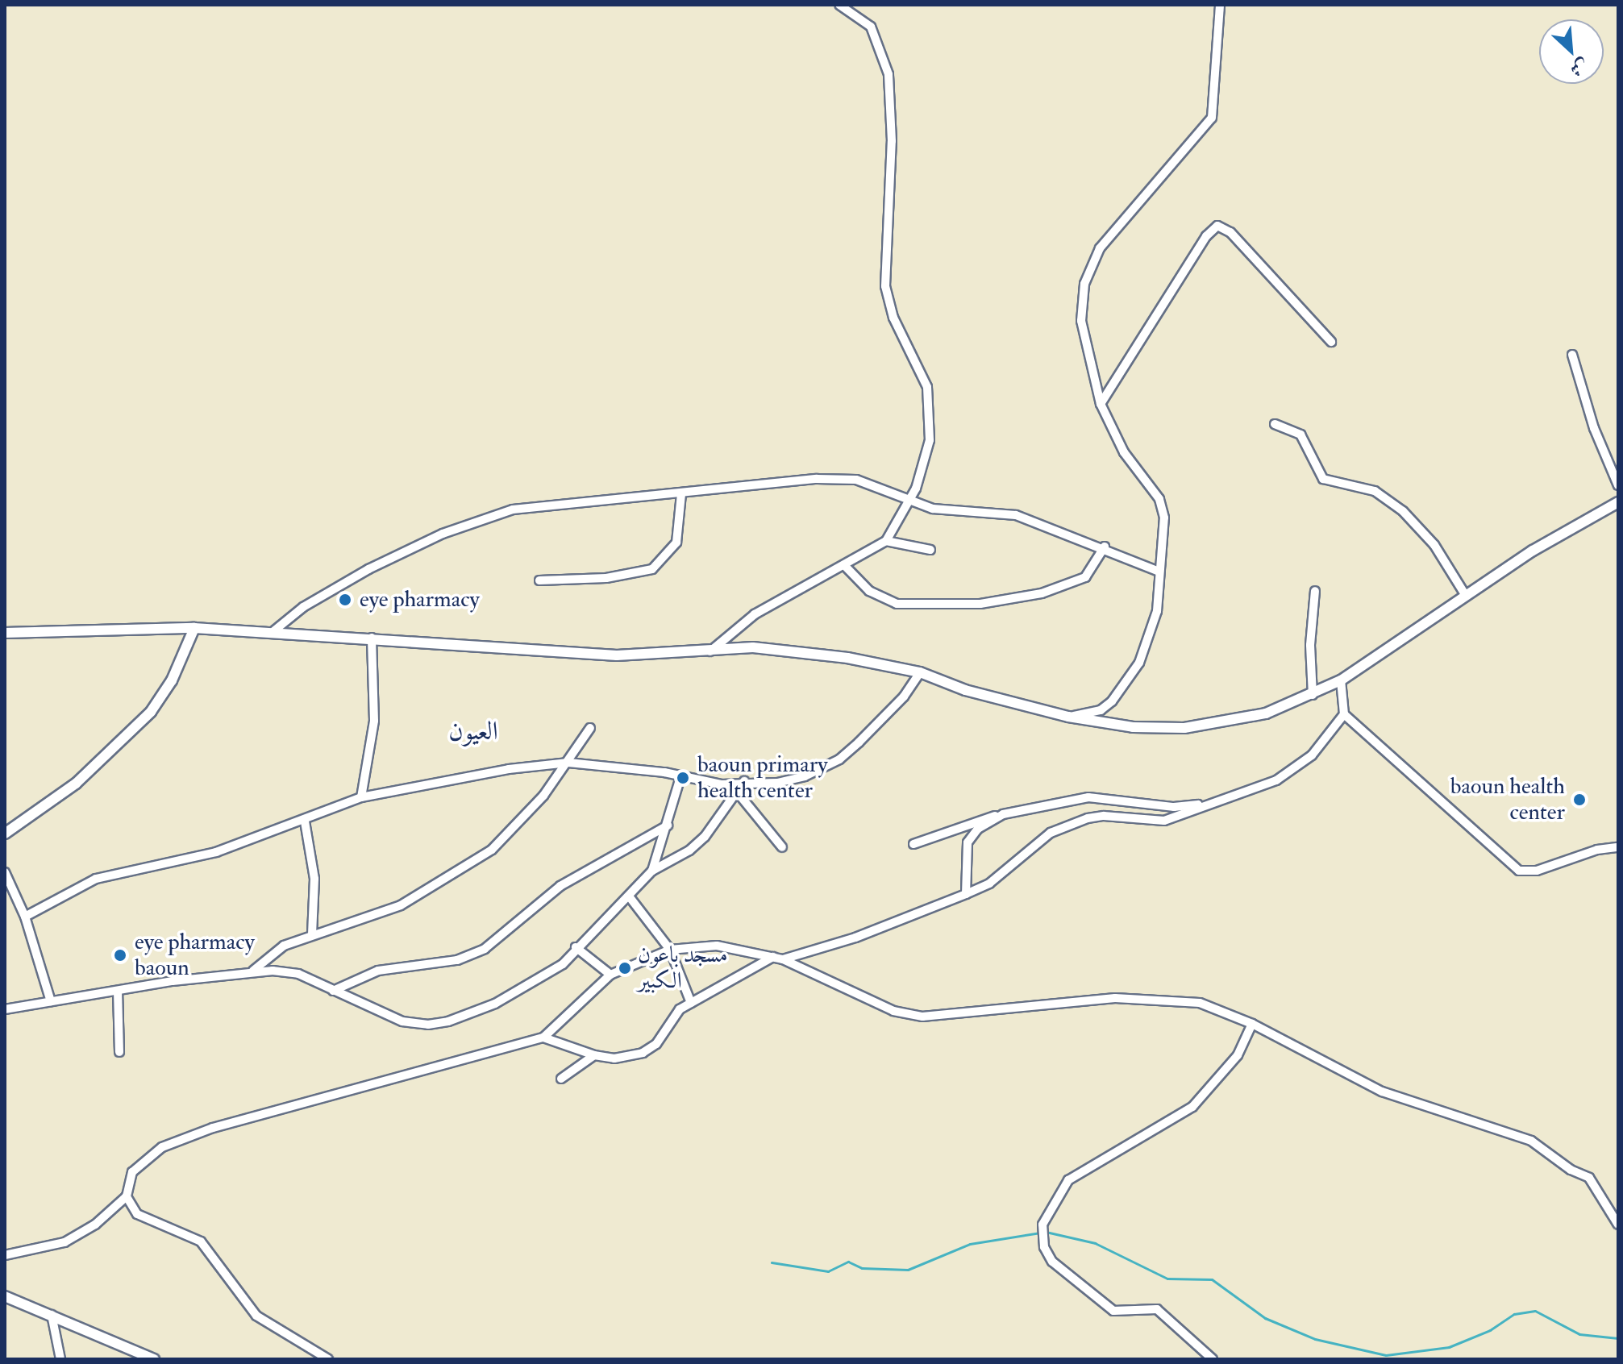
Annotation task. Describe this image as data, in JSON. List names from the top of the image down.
{
  "districts": ["العيون"],
  "places": [
    "eye pharmacy",
    "baoun primary health center",
    "baoun health center",
    "eye pharmacy baoun",
    "مسجد باعون الكبير"
  ],
  "north": "bottom right"
}
